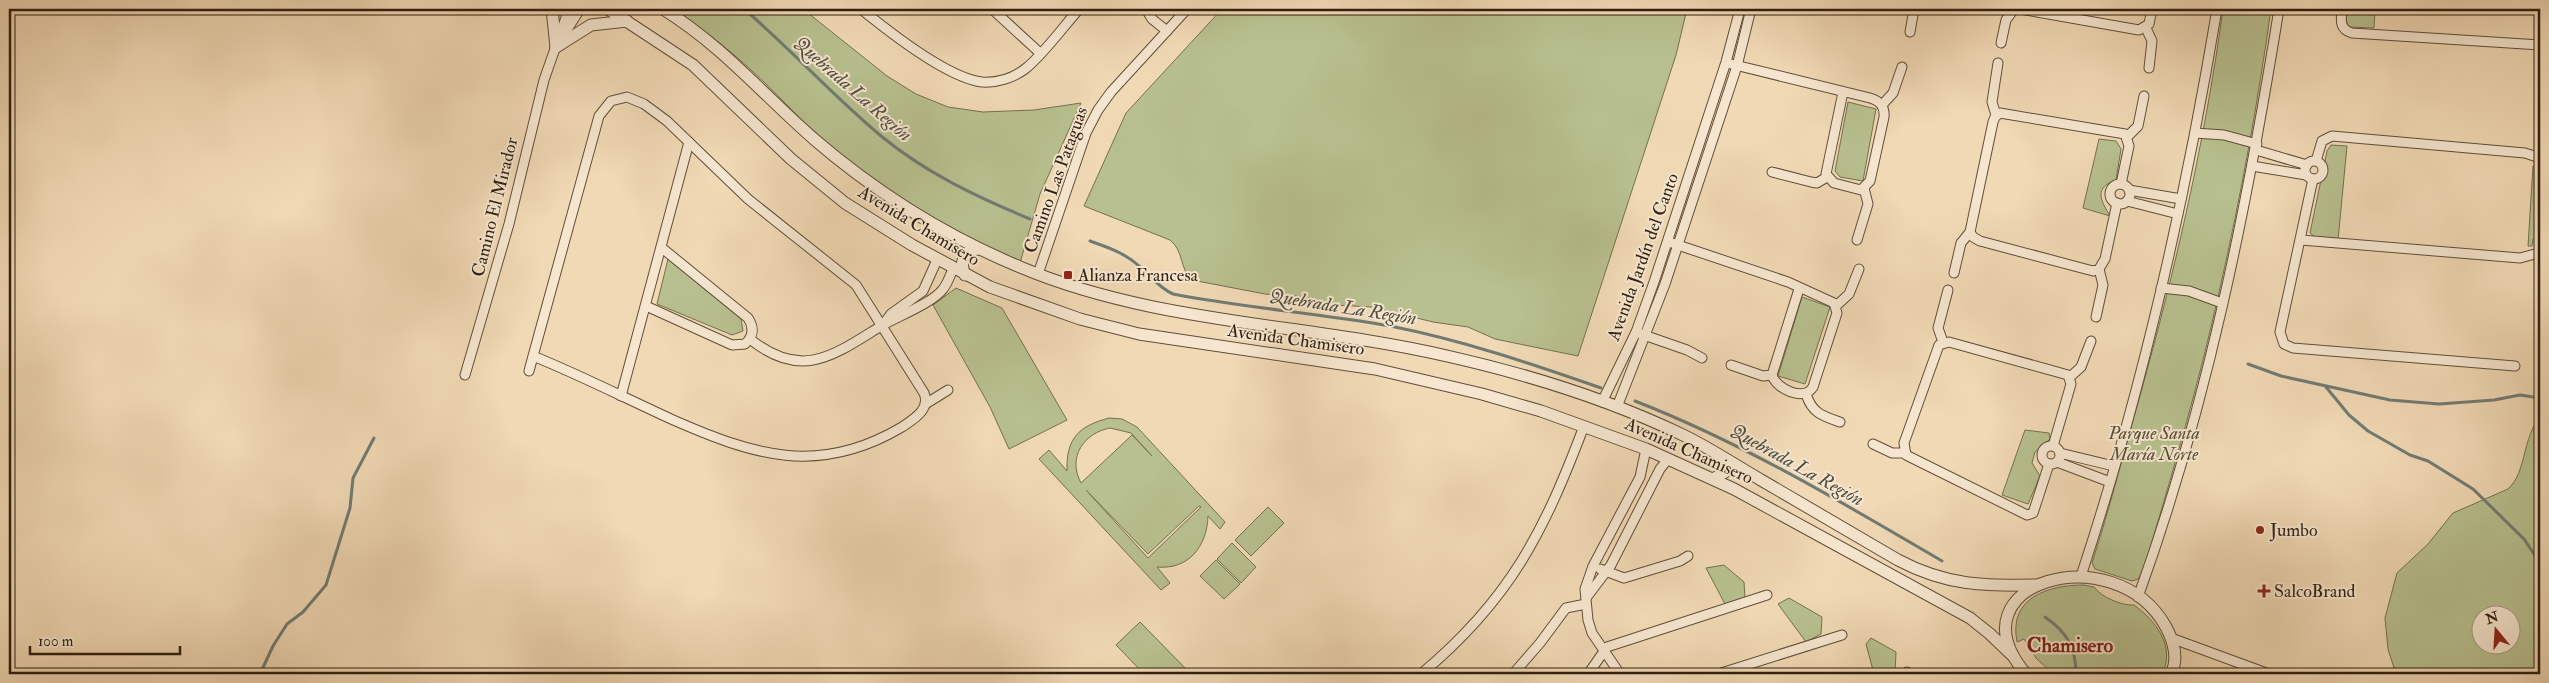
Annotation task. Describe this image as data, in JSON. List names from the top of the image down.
{
  "streets": {
    "street": [
      "Camino Las Pataguas",
      "Camino El Mirador",
      "Avenida Chamisero",
      "Avenida Jardín del Canto"
    ]
  },
  "crossings": [
    ["Camino Las Pataguas", "Avenida Chamisero"],
    ["Avenida Chamisero", "Avenida Jardín del Canto"]
  ],
  "districts": ["Chamisero"],
  "water": ["Quebrada La Región"],
  "parks": ["Parque Santa María Norte"],
  "places": {
    "transit": ["Alianza Francesa"],
    "other": ["Jumbo"],
    "health": ["SalcoBrand"]
  },
  "scale_bar": "100 m",
  "north": "top"
}
